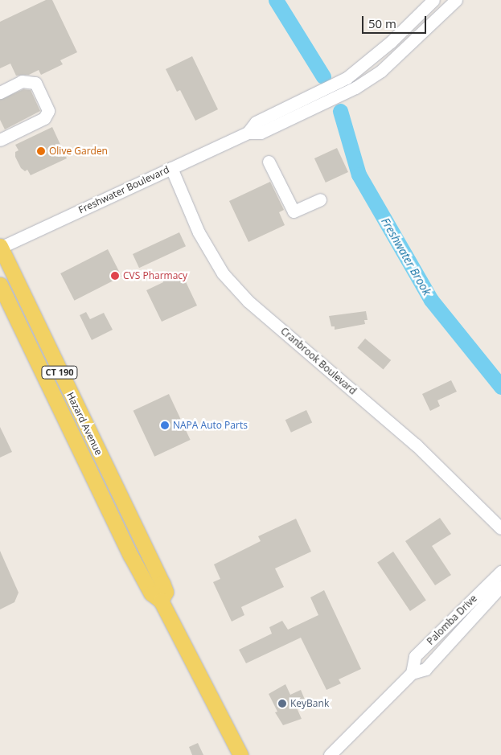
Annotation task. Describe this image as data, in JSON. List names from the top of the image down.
{
  "streets": {
    "main road": ["CT 190", "Hazard Avenue"],
    "street": ["Freshwater Boulevard", "Cranbrook Boulevard", "Palomba Drive"]
  },
  "crossings": [
    ["Freshwater Boulevard", "Cranbrook Boulevard"],
    ["Freshwater Boulevard", "Hazard Avenue"]
  ],
  "water": ["Freshwater Brook"],
  "places": [
    "Olive Garden",
    "CVS Pharmacy",
    "NAPA Auto Parts",
    "KeyBank"
  ],
  "scale_bar": "50 m"
}
